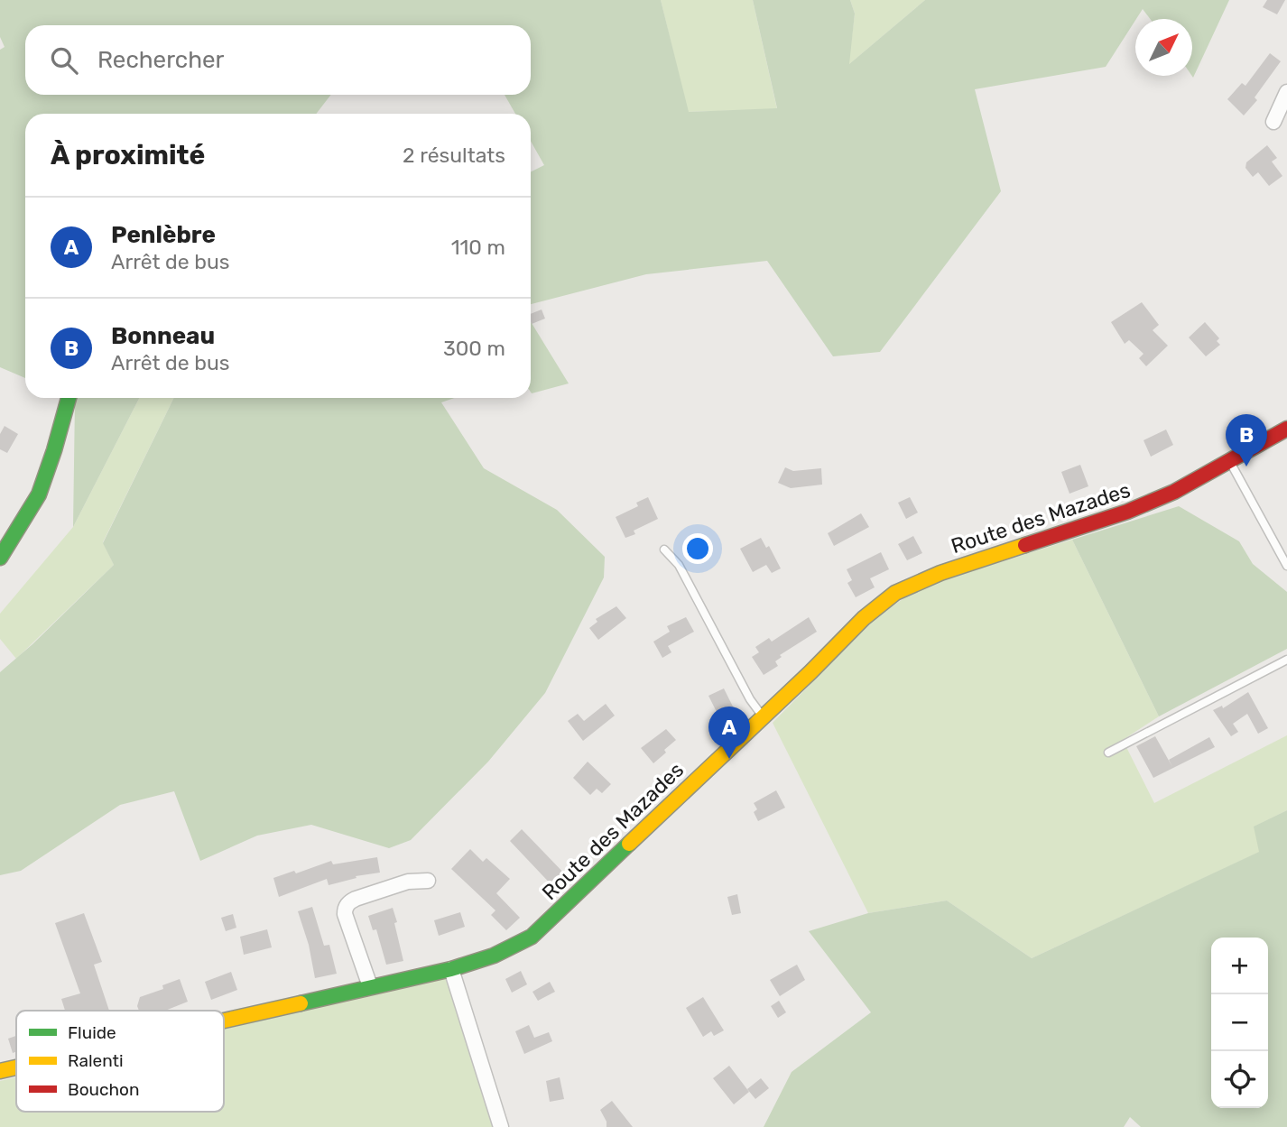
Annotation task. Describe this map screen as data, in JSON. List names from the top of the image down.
{
  "streets": {
    "street": ["Route des Mazades"]
  },
  "legend": ["Fluide", "Ralenti", "Bouchon"],
  "north": "top right",
  "page": {
    "search": "Rechercher",
    "heading": ["À proximité", "2 résultats"],
    "list": [
      {
        "mark": "A",
        "name": "Penlèbre",
        "note": "Arrêt de bus",
        "value": "110 m"
      },
      {
        "mark": "B",
        "name": "Bonneau",
        "note": "Arrêt de bus",
        "value": "300 m"
      }
    ],
    "pins": ["B", "A"],
    "map_buttons": ["+", "−"]
  }
}
